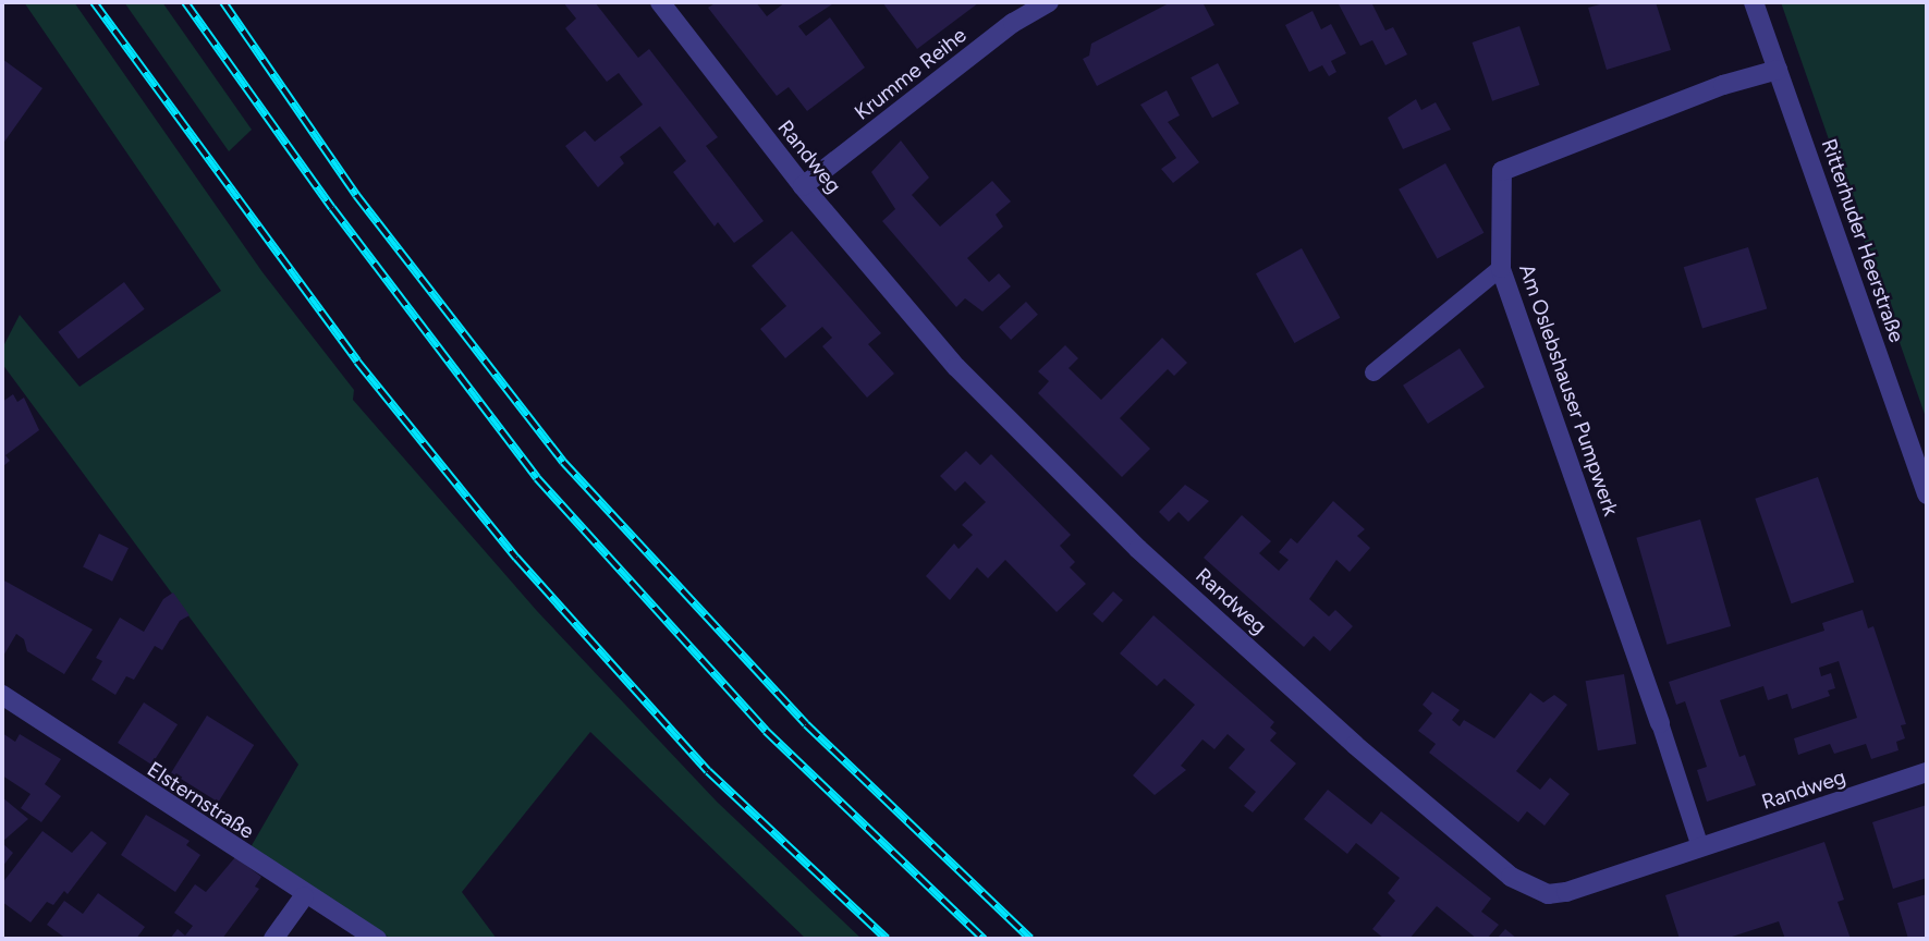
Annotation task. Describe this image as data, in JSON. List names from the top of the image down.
{
  "streets": {
    "street": [
      "Krumme Reihe",
      "Randweg",
      "Ritterhuder Heerstraße",
      "Am Oslebshauser Pumpwerk",
      "Elsternstraße"
    ]
  },
  "crossings": [
    ["Krumme Reihe", "Randweg"],
    ["Ritterhuder Heerstraße", "Am Oslebshauser Pumpwerk"]
  ]
}
